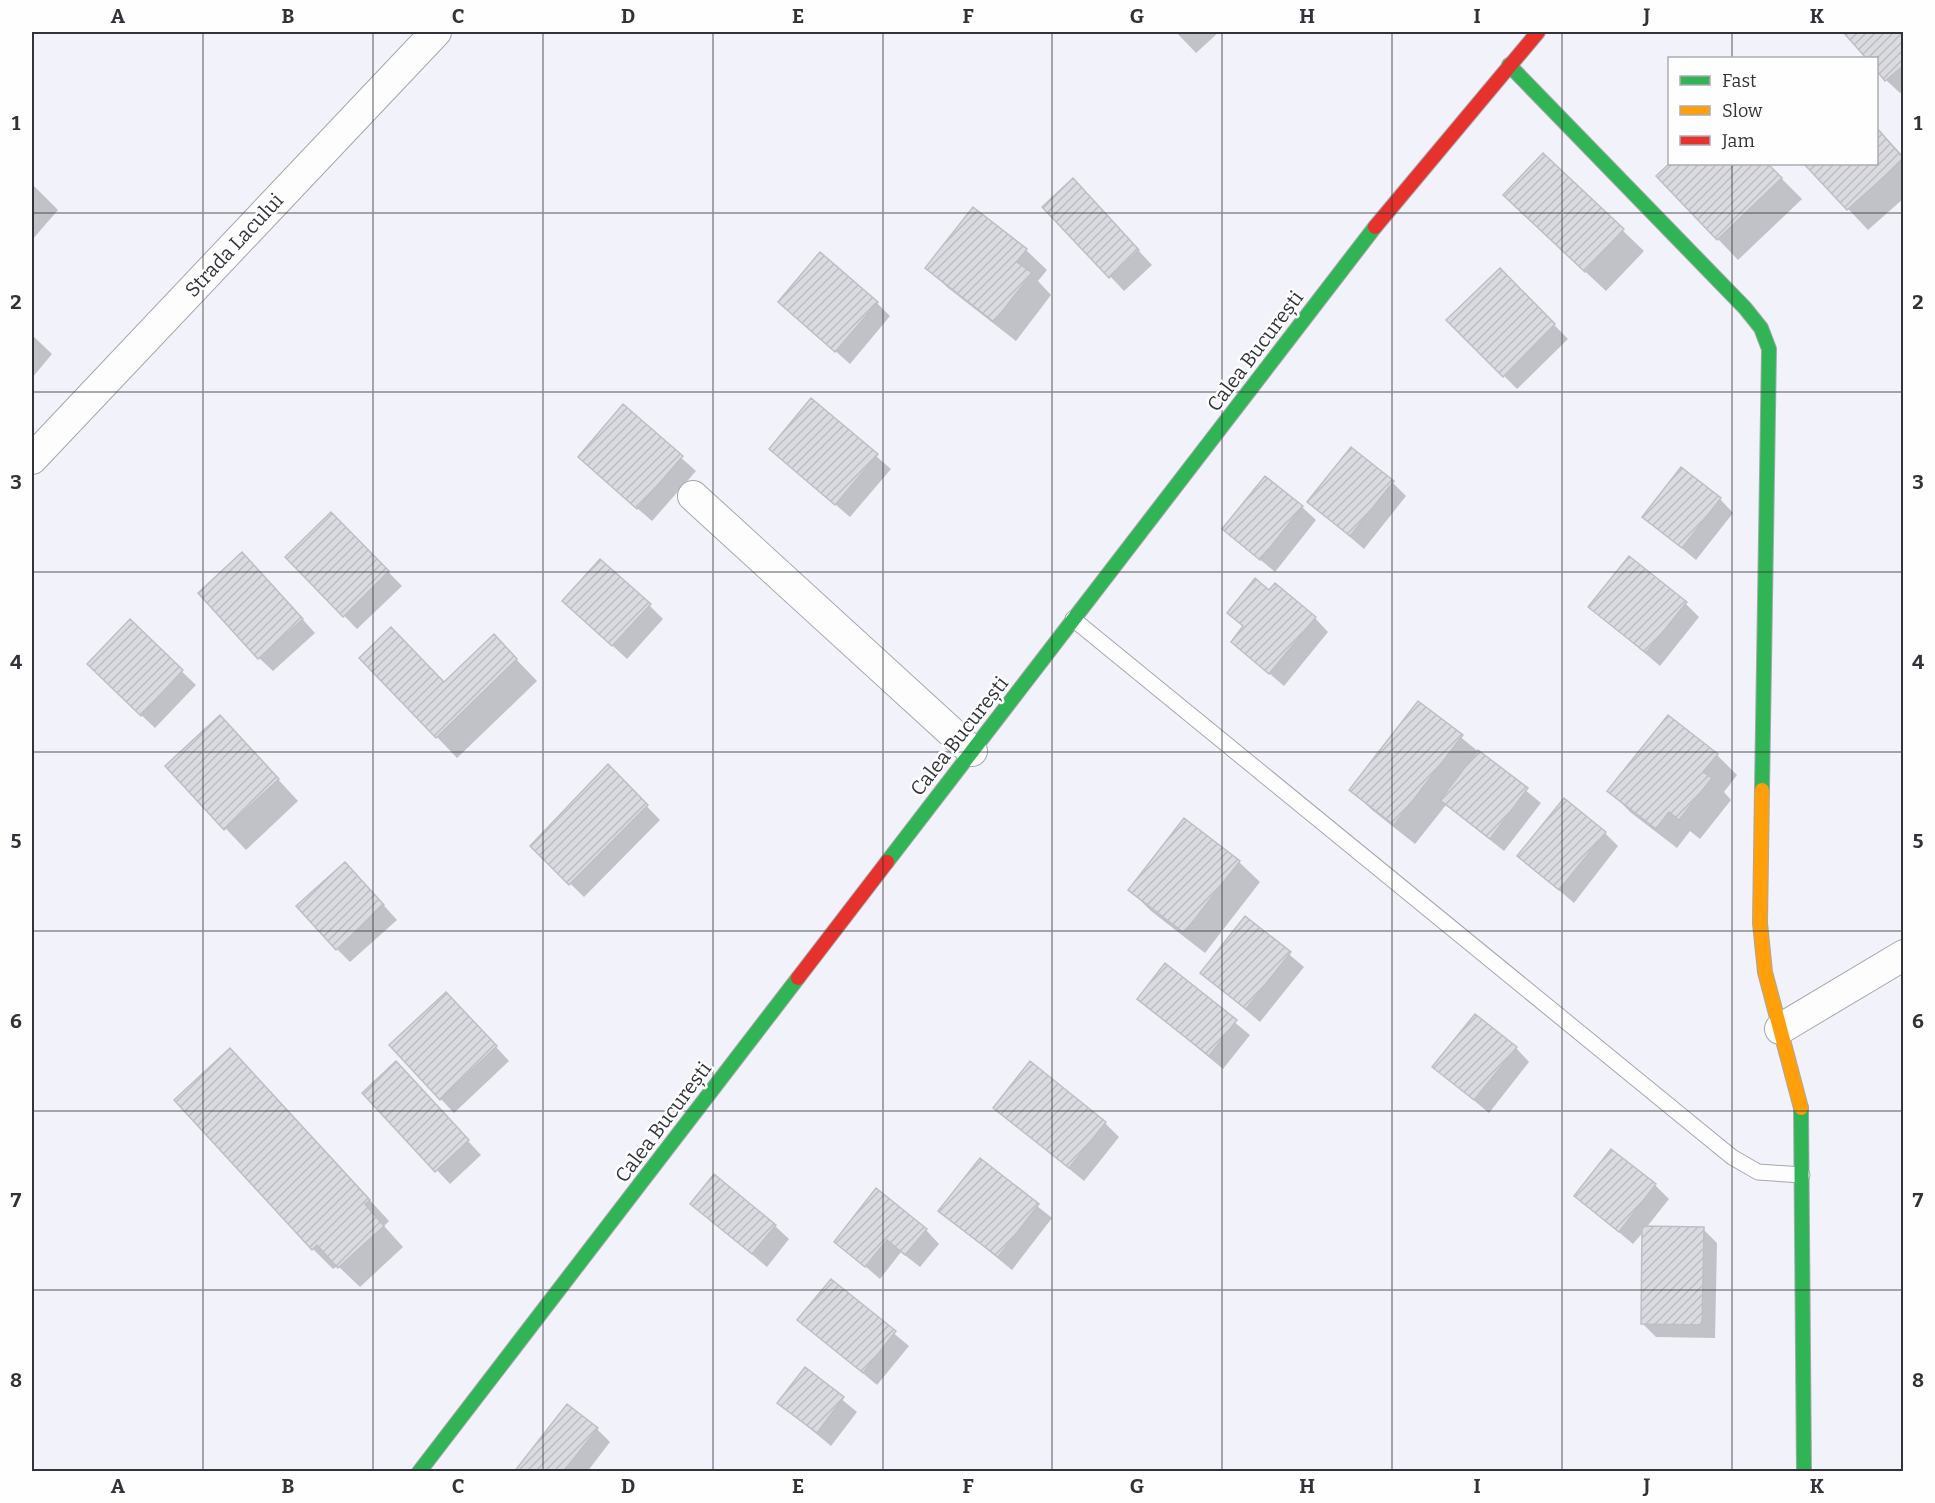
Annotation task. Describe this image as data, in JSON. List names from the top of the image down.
{
  "streets": {
    "main road": ["Calea București"],
    "street": ["Strada Lacului"]
  },
  "legend": ["Fast", "Slow", "Jam"],
  "grid": {
    "columns": [
      "A",
      "B",
      "C",
      "D",
      "E",
      "F",
      "G",
      "H",
      "I",
      "J",
      "K"
    ],
    "rows": [
      "1",
      "2",
      "3",
      "4",
      "5",
      "6",
      "7",
      "8"
    ]
  }
}
